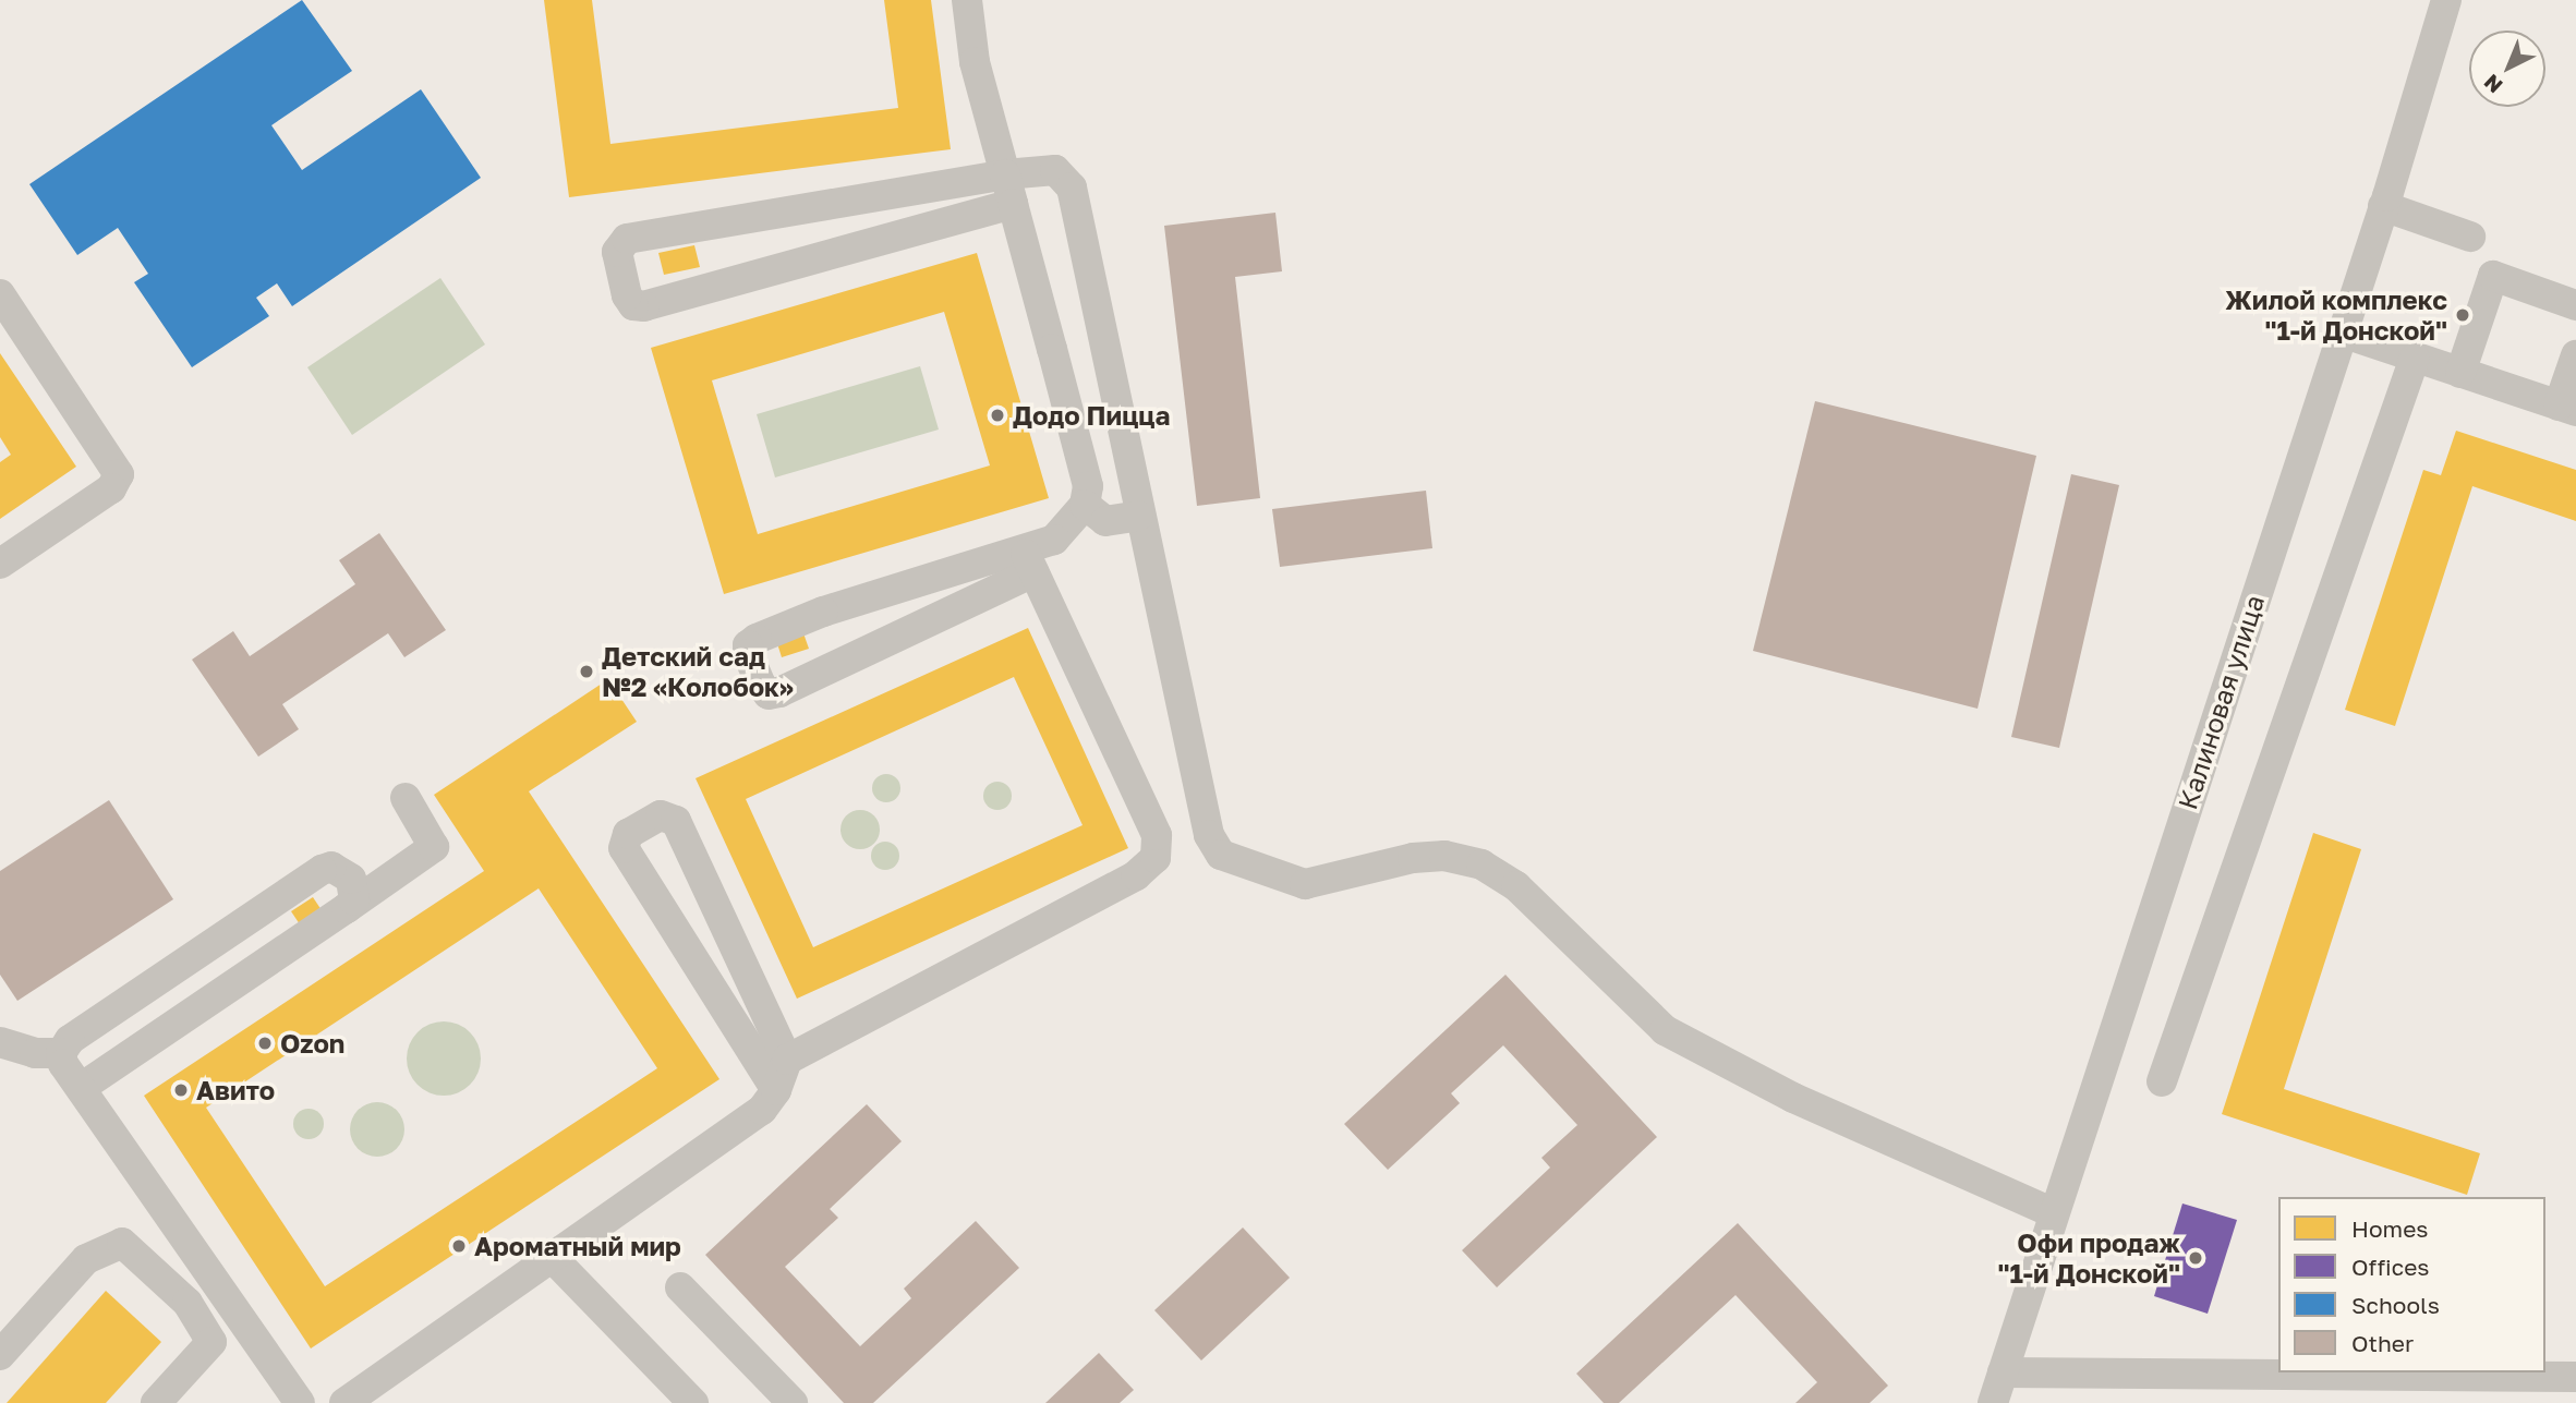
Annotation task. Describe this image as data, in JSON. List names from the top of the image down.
{
  "streets": {
    "street": ["Калиновая улица"]
  },
  "places": [
    "Жилой комплекс \"1-й Донской\"",
    "Додо Пицца",
    "Детский сад №2 «Колобок»",
    "Ozon",
    "Авито",
    "Ароматный мир",
    "Офи продаж \"1-й Донской\""
  ],
  "legend": [
    "Homes",
    "Offices",
    "Schools",
    "Other"
  ],
  "north": "bottom left"
}
